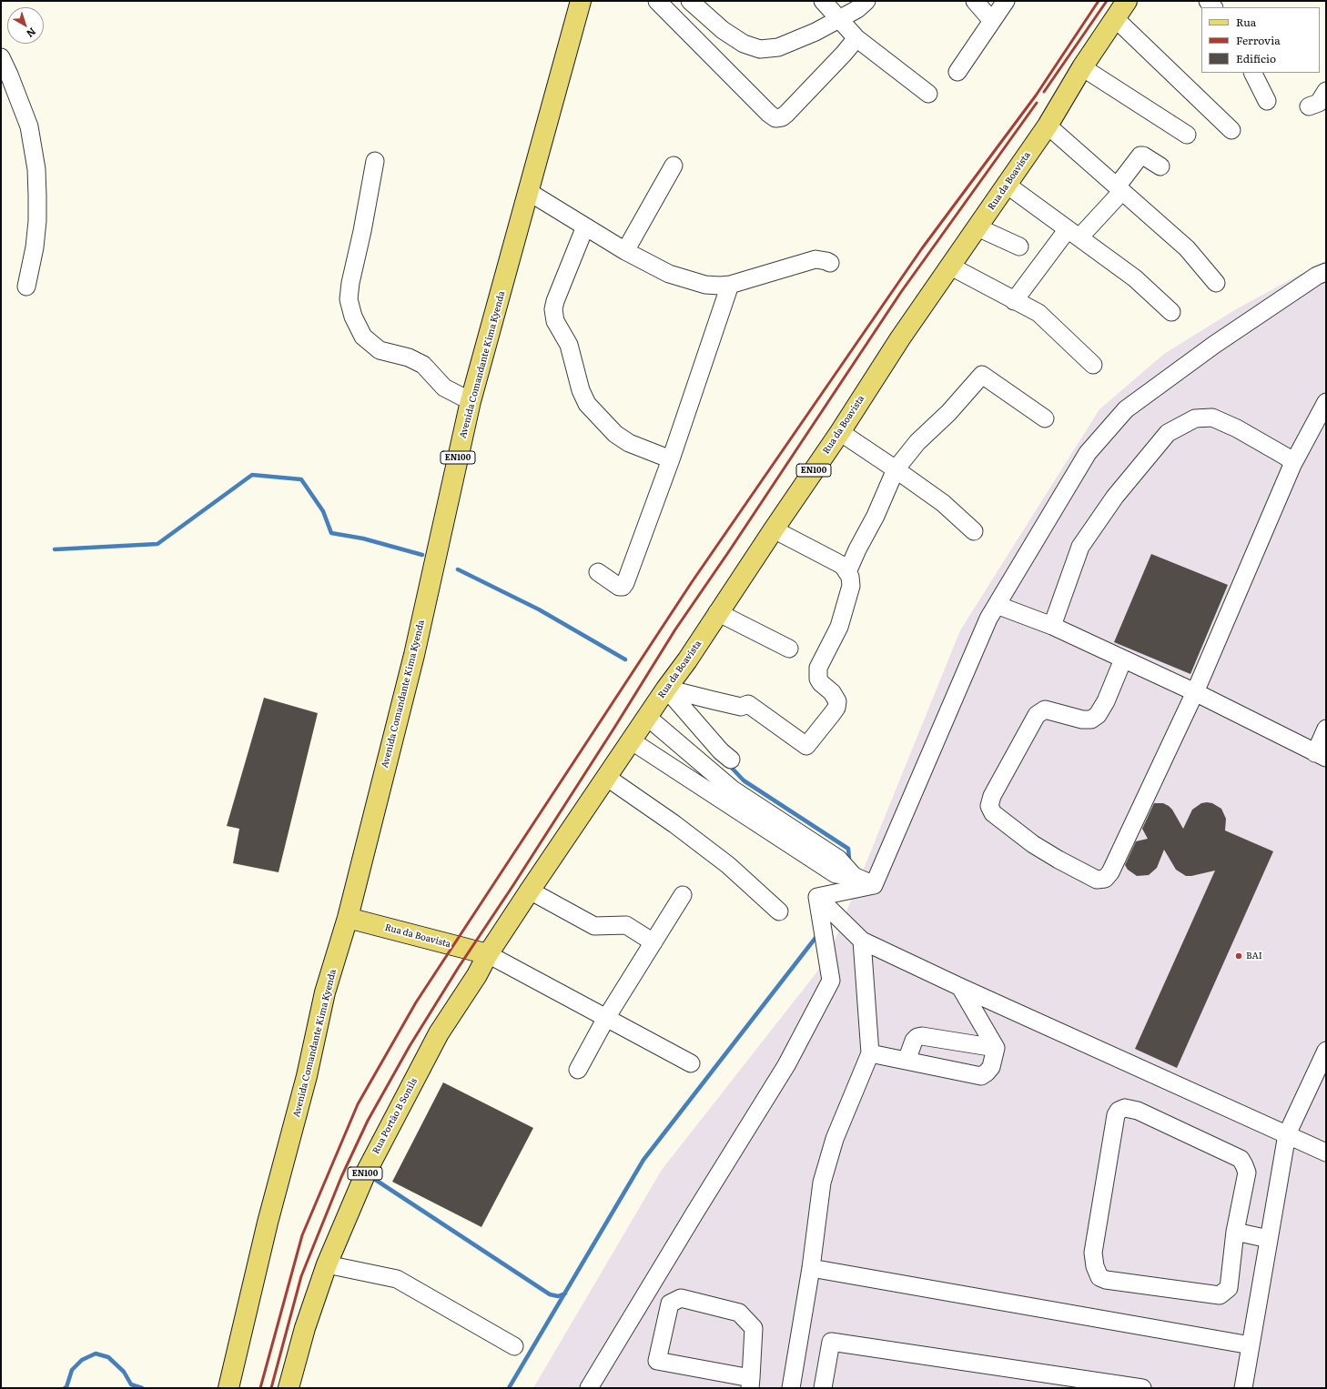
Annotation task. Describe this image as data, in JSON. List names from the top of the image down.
{
  "streets": {
    "main road": [
      "Rua da Boavista",
      "Avenida Comandante Kima Kyenda",
      "EN100",
      "Rua Portão B Sonils"
    ]
  },
  "crossings": [
    ["Rua da Boavista", "Avenida Comandante Kima Kyenda"],
    ["Rua da Boavista", "Rua Portão B Sonils"]
  ],
  "places": ["BAI"],
  "legend": ["Rua", "Ferrovia", "Edifício"],
  "north": "bottom right"
}
